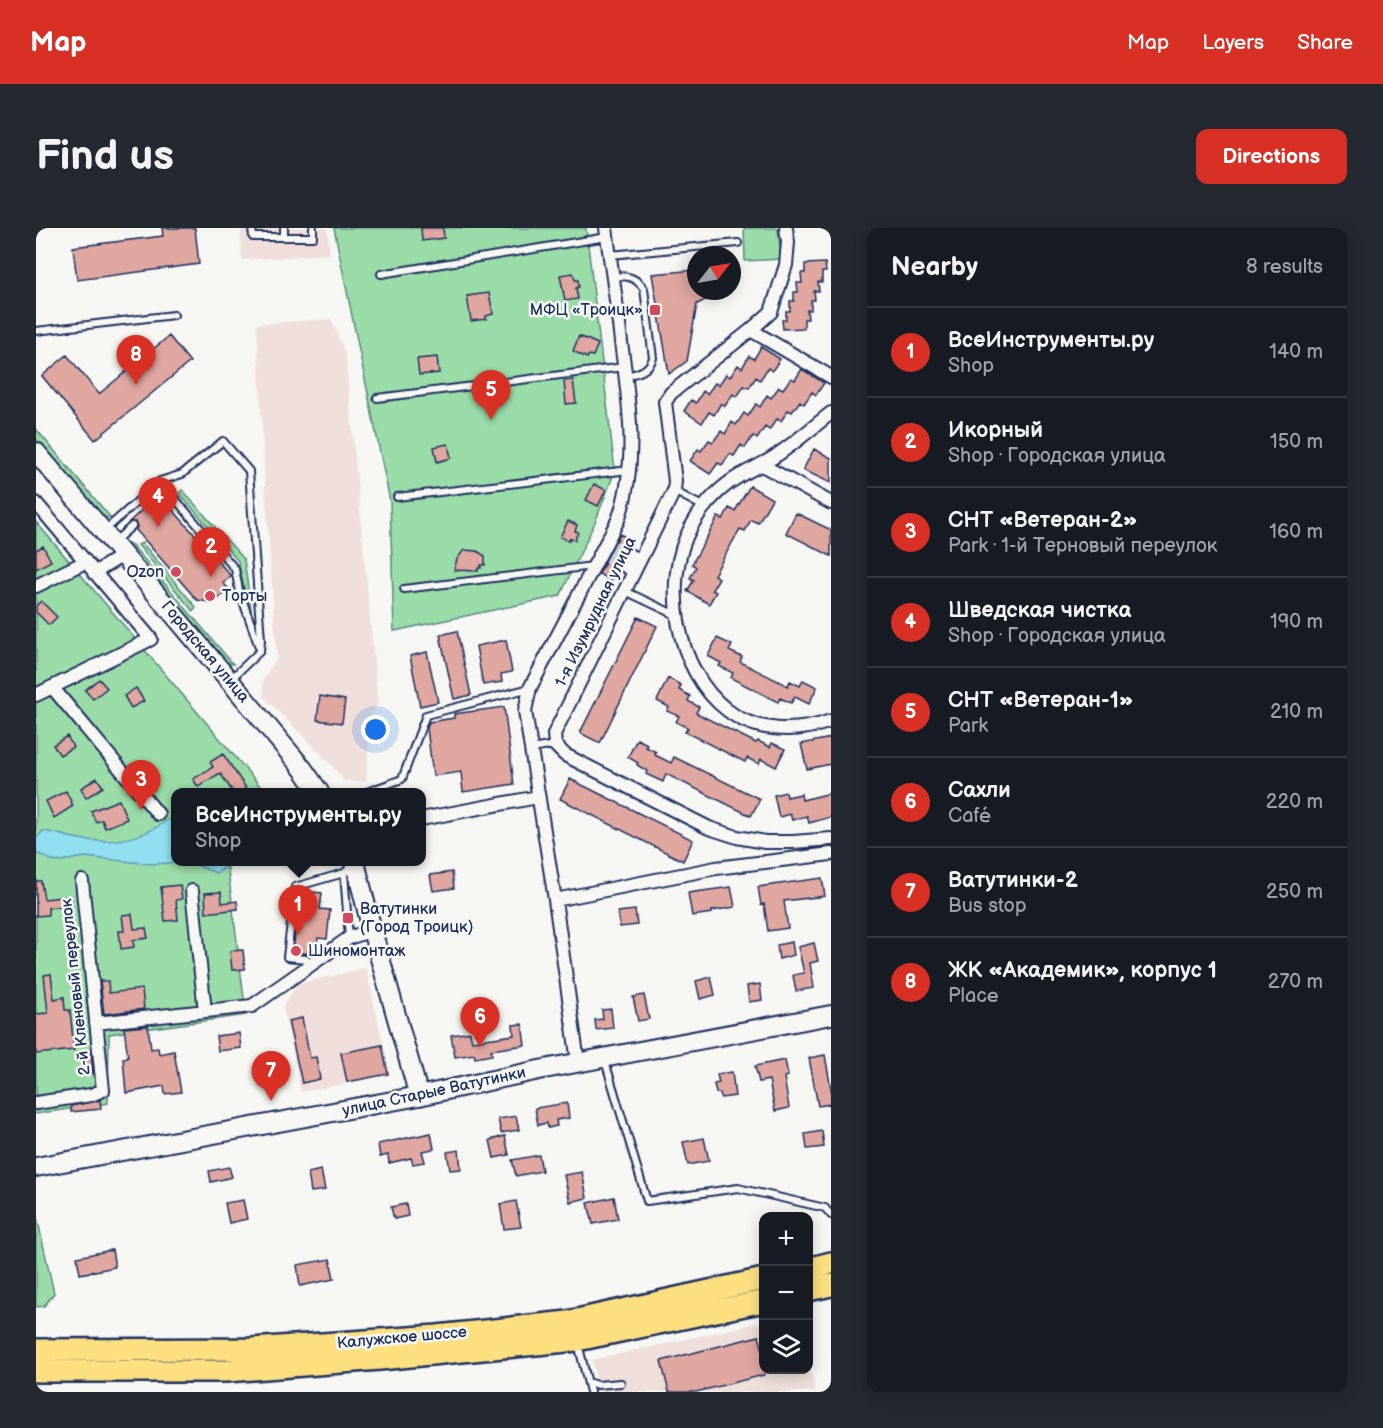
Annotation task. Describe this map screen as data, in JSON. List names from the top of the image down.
{
  "streets": {
    "highway": ["Калужское шоссе"],
    "main road": ["Городская улица", "улица Старые Ватутинки"],
    "street": ["1-я Изумрудная улица", "2-й Кленовый переулок"]
  },
  "places": {
    "transit": ["МФЦ «Троицк»", "Ватутинки (Город Троицк)"],
    "other": ["Ozon", "Торты", "Шиномонтаж"]
  },
  "north": "top right",
  "page": {
    "header": "Map",
    "nav": ["Map", "Layers", "Share"],
    "buttons": "Directions",
    "title": "Find us",
    "heading": ["Nearby", "8 results"],
    "list": [
      {
        "mark": "1",
        "name": "ВсеИнструменты.ру",
        "note": "Shop",
        "value": "140 m"
      },
      {
        "mark": "2",
        "name": "Икорный",
        "note": "Shop · Городская улица",
        "value": "150 m"
      },
      {
        "mark": "3",
        "name": "СНТ «Ветеран-2»",
        "note": "Park · 1-й Терновый переулок",
        "value": "160 m"
      },
      {
        "mark": "4",
        "name": "Шведская чистка",
        "note": "Shop · Городская улица",
        "value": "190 m"
      },
      {
        "mark": "5",
        "name": "СНТ «Ветеран-1»",
        "note": "Park",
        "value": "210 m"
      },
      {
        "mark": "6",
        "name": "Сахли",
        "note": "Café",
        "value": "220 m"
      },
      {
        "mark": "7",
        "name": "Ватутинки-2",
        "note": "Bus stop",
        "value": "250 m"
      },
      {
        "mark": "8",
        "name": "ЖК «Академик», корпус 1",
        "note": "Place",
        "value": "270 m"
      }
    ],
    "pins": [
      "8",
      "5",
      "4",
      "2",
      "3",
      "1",
      "6",
      "7"
    ],
    "popup": ["ВсеИнструменты.ру", "Shop"],
    "map_buttons": ["+", "−"]
  }
}
